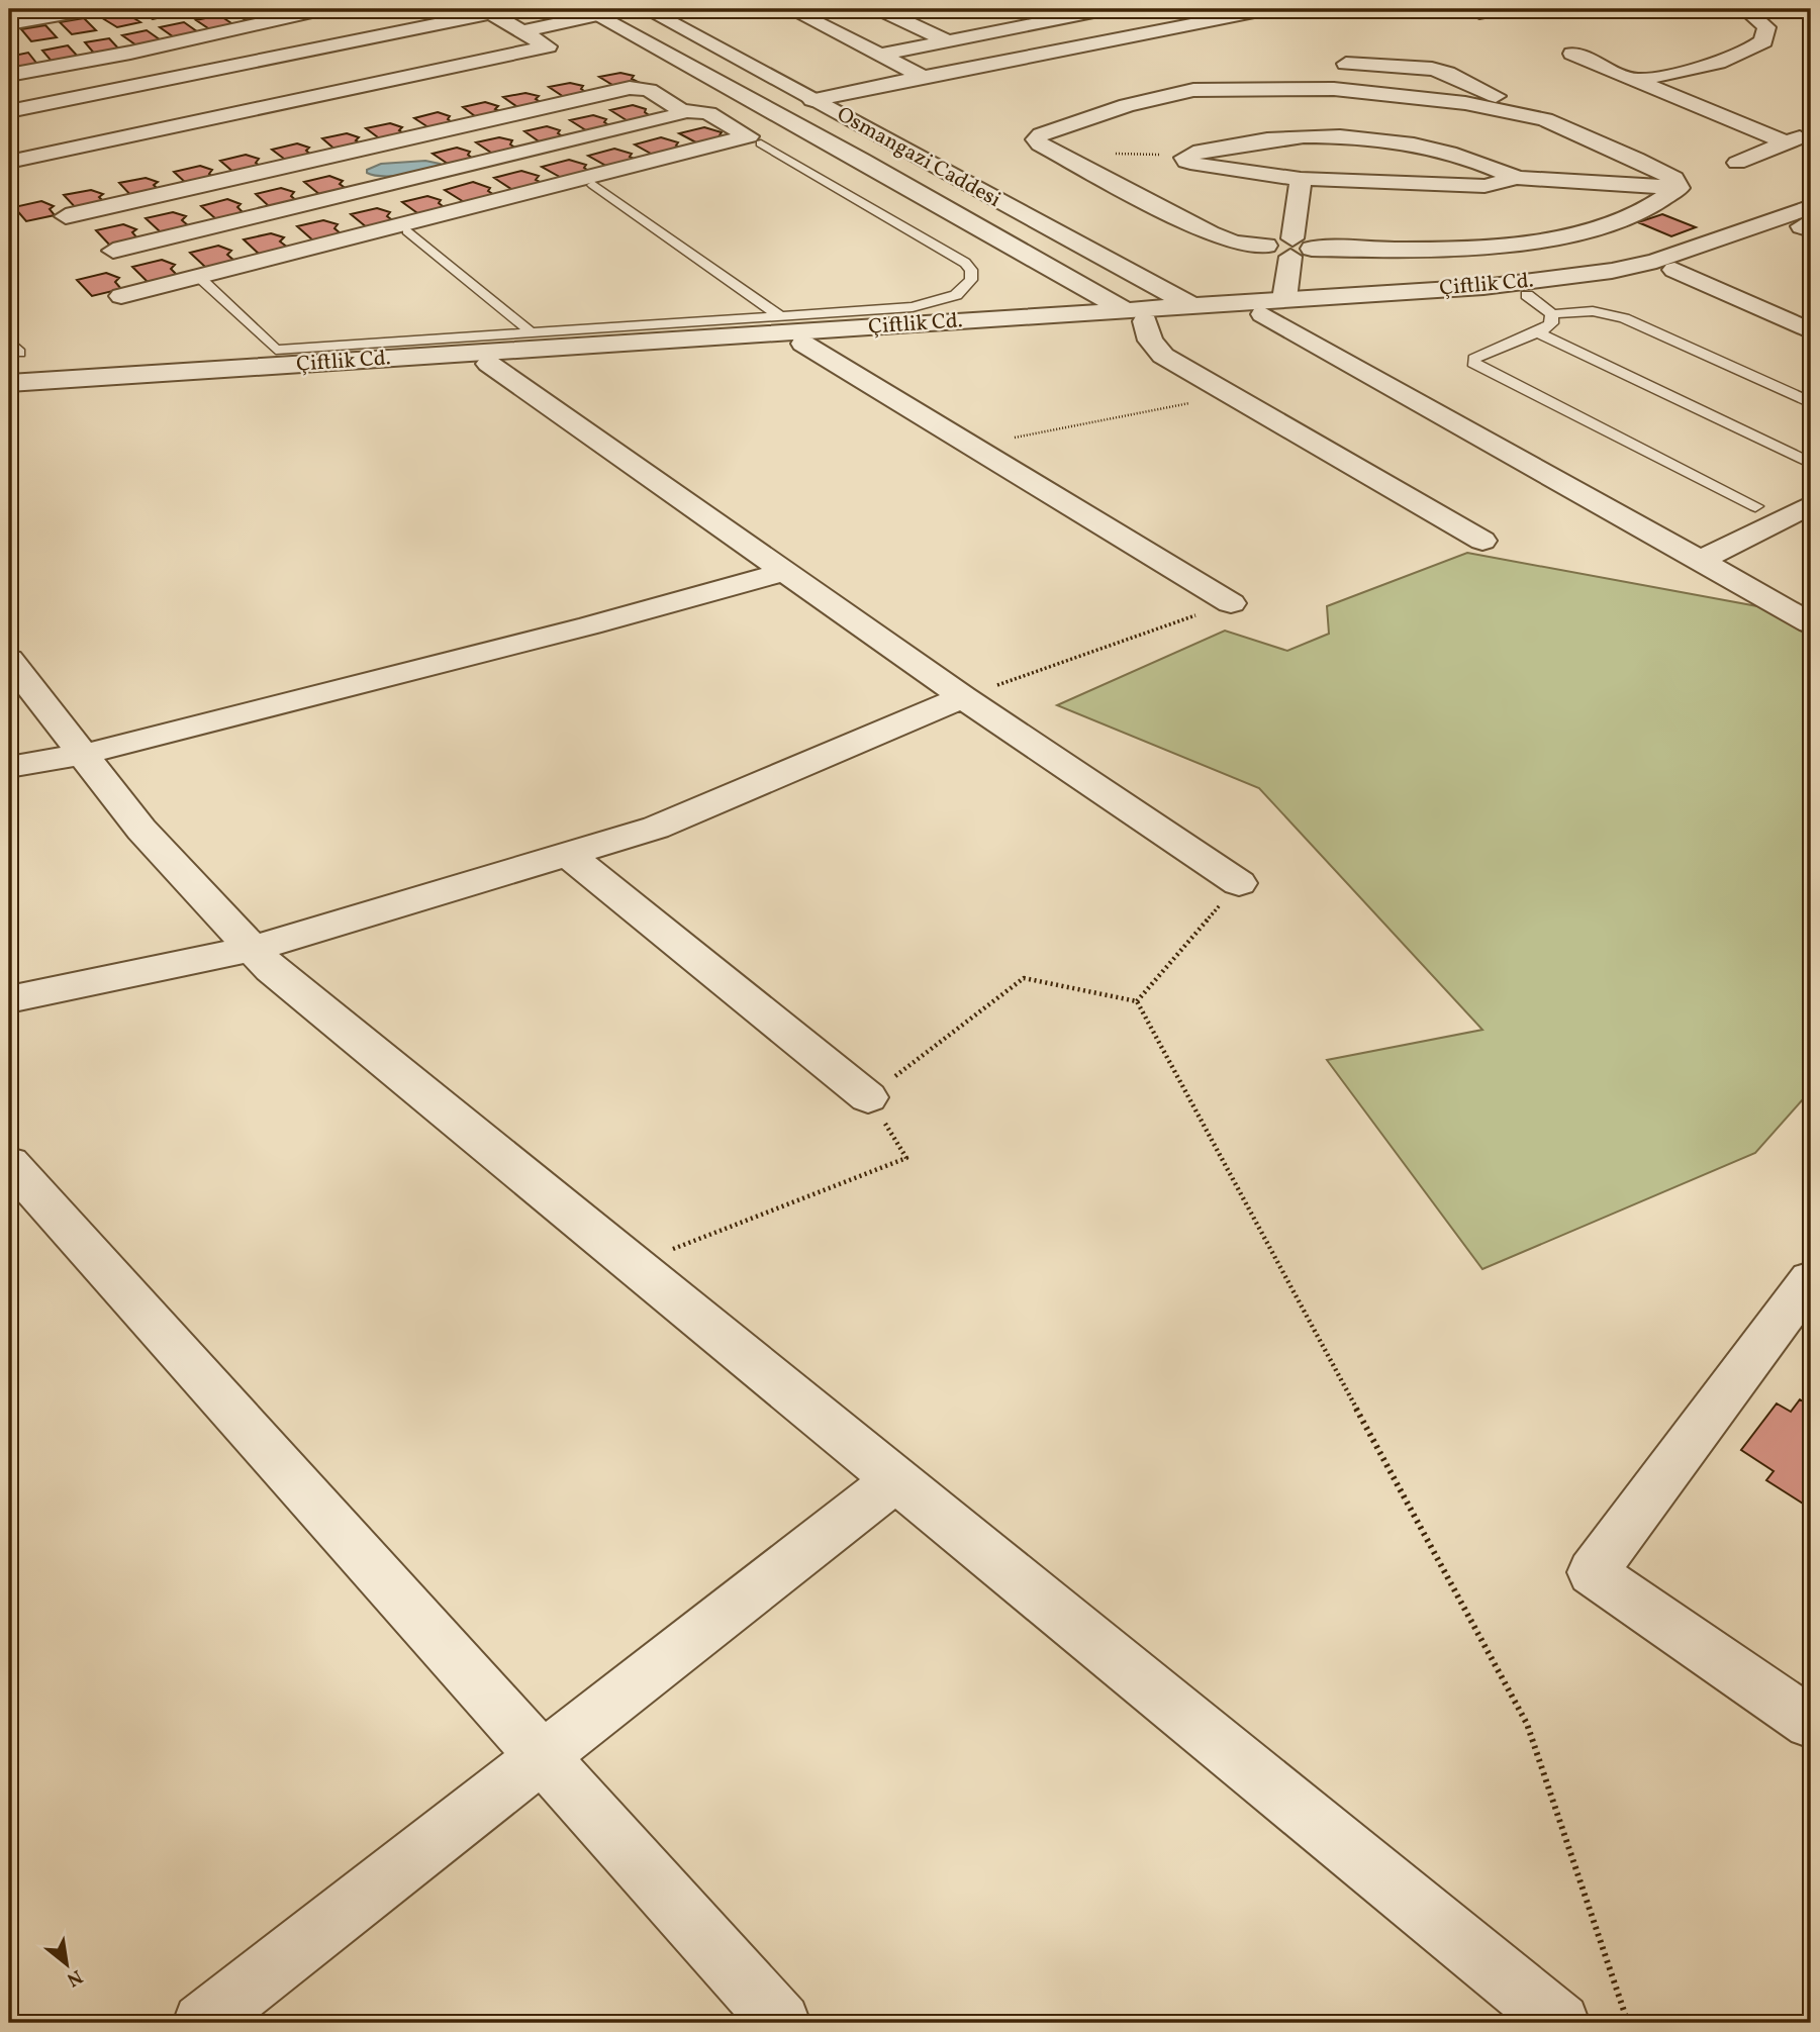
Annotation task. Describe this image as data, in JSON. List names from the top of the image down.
{
  "streets": {
    "street": ["Osmangazi Caddesi", "Çiftlik Cd."]
  },
  "crossings": [
    ["Osmangazi Caddesi", "Çiftlik Cd."]
  ],
  "north": "bottom right"
}
